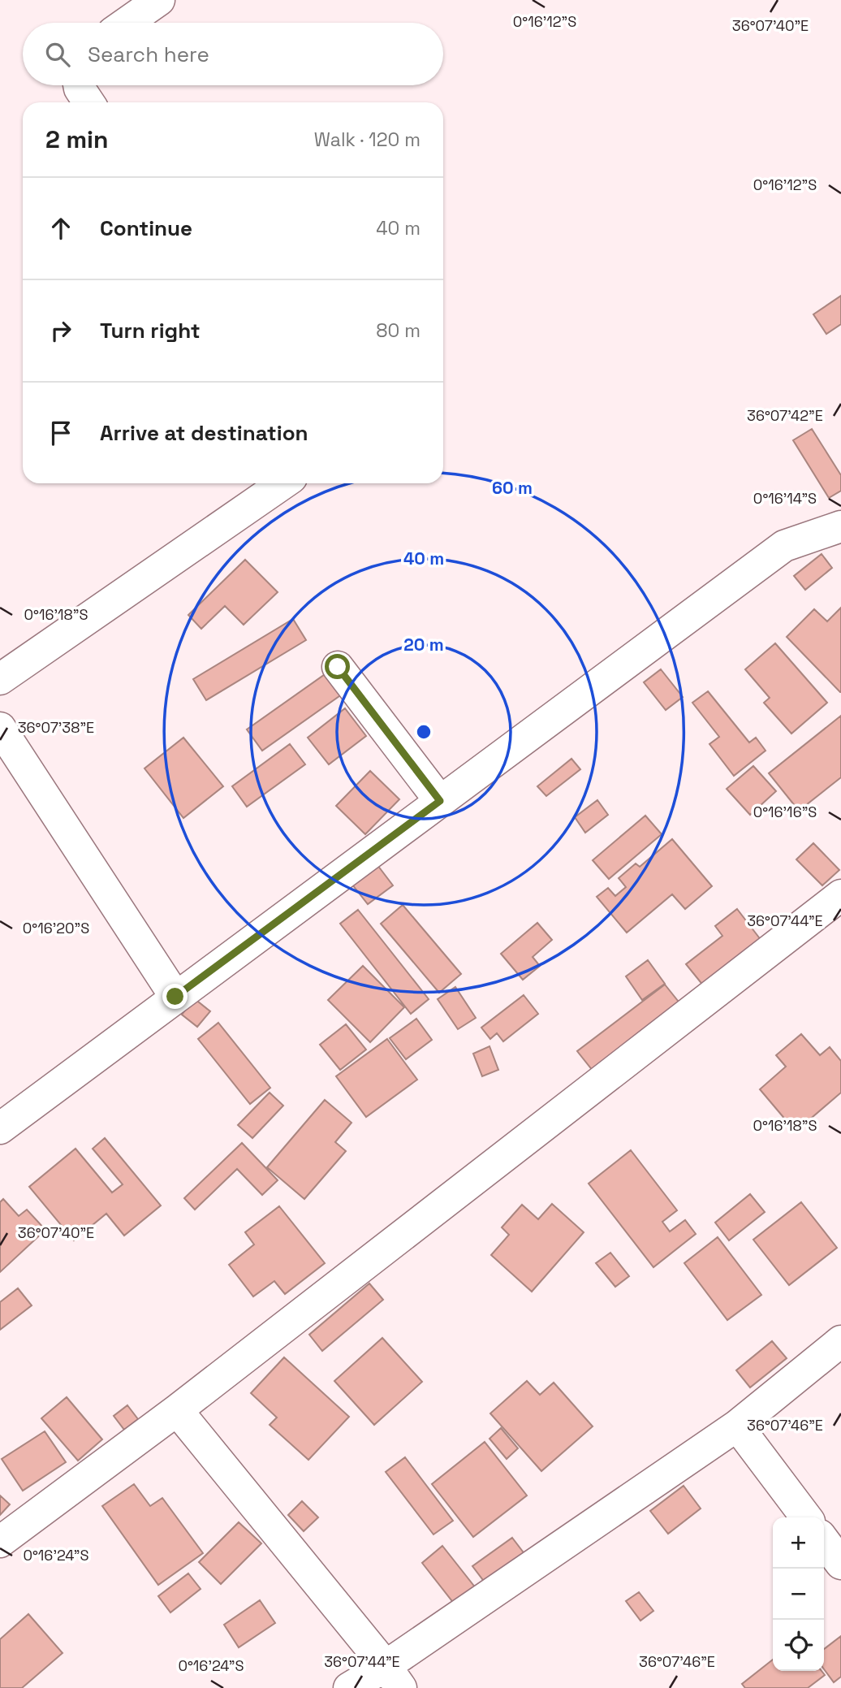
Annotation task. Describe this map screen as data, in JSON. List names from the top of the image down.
{
  "page": {
    "search": "Search here",
    "heading": ["2 min", "Walk · 120 m"],
    "list": [
      ["Continue", "40 m"],
      ["Turn right", "80 m"],
      "Arrive at destination"
    ],
    "map_buttons": ["+", "−"]
  },
  "coordinates": [
    "0°16'12\"S",
    "36°07'40\"E",
    "36°07'42\"E",
    "0°16'14\"S",
    "0°16'18\"S",
    "36°07'38\"E",
    "0°16'16\"S",
    "36°07'44\"E",
    "0°16'20\"S",
    "36°07'46\"E",
    "0°16'24\"S"
  ],
  "rings": ["60 m", "40 m", "20 m"]
}
